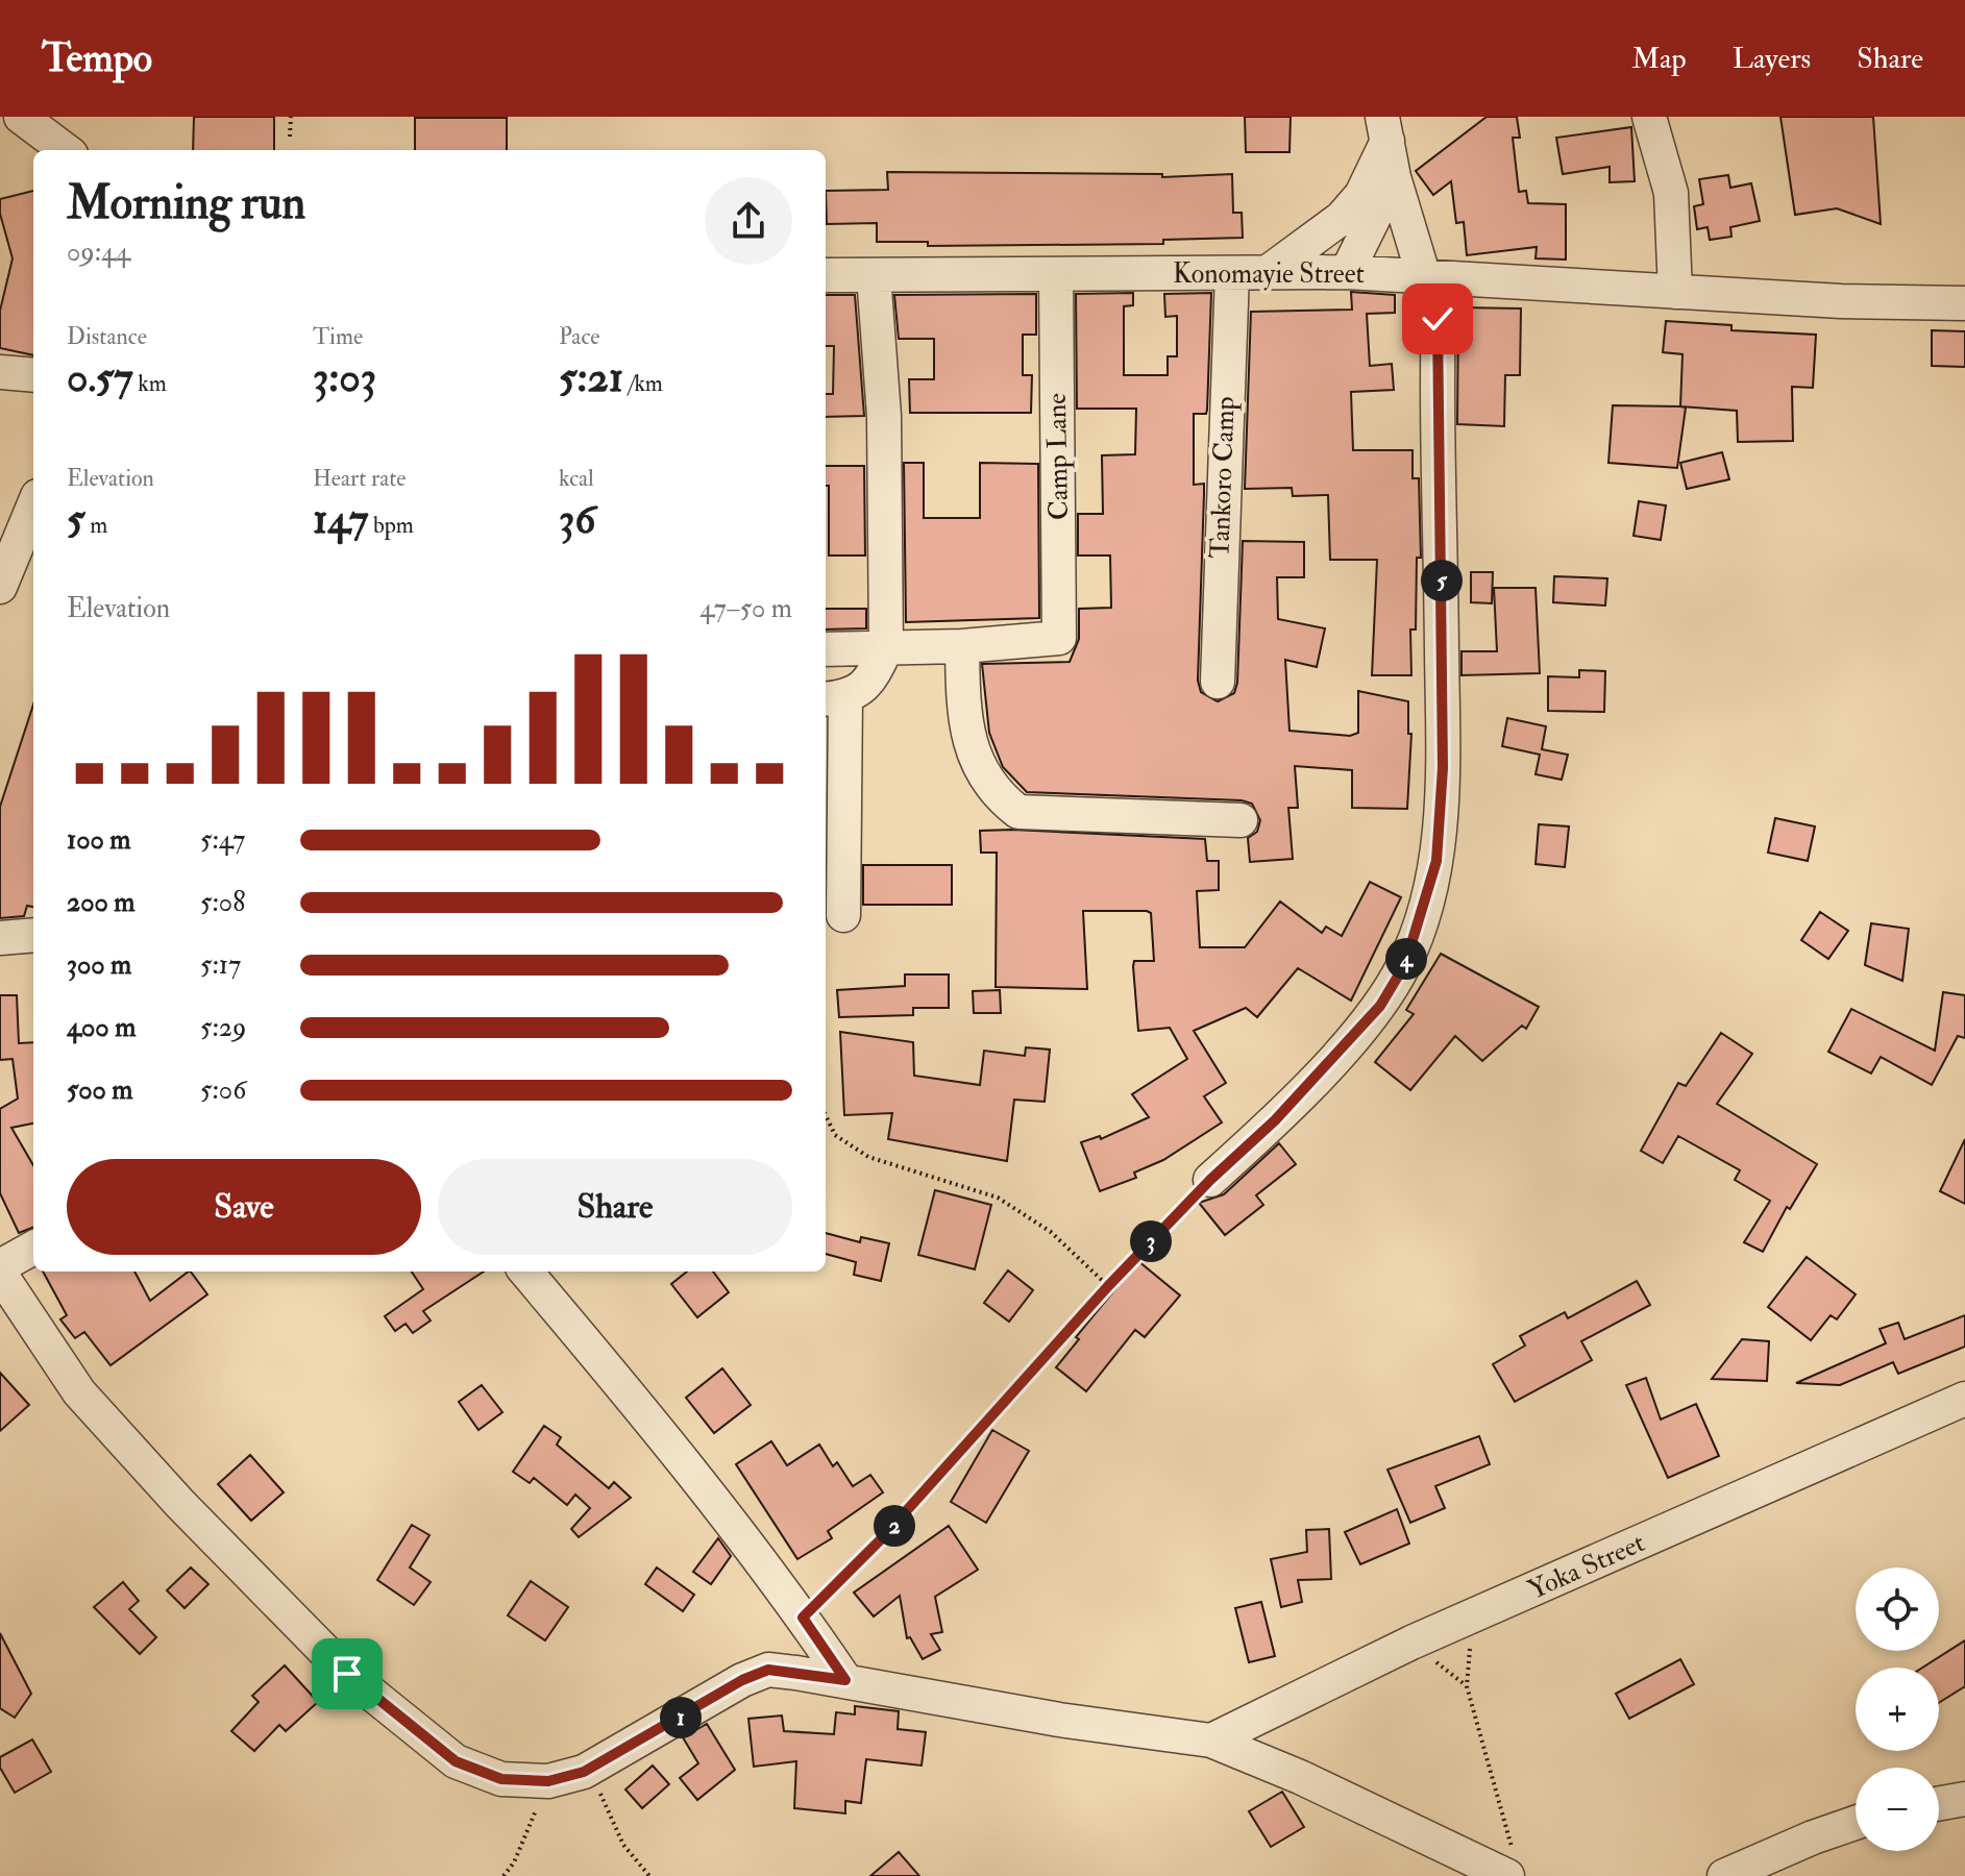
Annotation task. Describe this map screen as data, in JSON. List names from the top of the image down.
{
  "streets": {
    "street": [
      "Konomayie Street",
      "Camp Lane",
      "Tankoro Camp",
      "Yoka Street"
    ]
  },
  "crossings": [
    ["Konomayie Street", "Camp Lane"],
    ["Konomayie Street", "Tankoro Camp"]
  ],
  "page": {
    "header": "Tempo",
    "nav": ["Map", "Layers", "Share"],
    "heading": ["Morning run", "09:44"],
    "stats": [
      ["Distance", "0.57 km"],
      ["Time", "3:03"],
      ["Pace", "5:21 /km"],
      ["Elevation", "5 m"],
      ["Heart rate", "147 bpm"],
      ["kcal", "36"]
    ],
    "pins": [
      "5",
      "4",
      "3",
      "2",
      "1"
    ],
    "chart": ["Elevation", "47–50 m"],
    "list": [
      {
        "name": "100 m",
        "note": "5:47"
      },
      {
        "name": "200 m",
        "note": "5:08"
      },
      {
        "name": "300 m",
        "note": "5:17"
      },
      {
        "name": "400 m",
        "note": "5:29"
      },
      {
        "name": "500 m",
        "note": "5:06"
      }
    ],
    "buttons": ["Save", "Share"],
    "map_buttons": ["+", "−"]
  }
}
